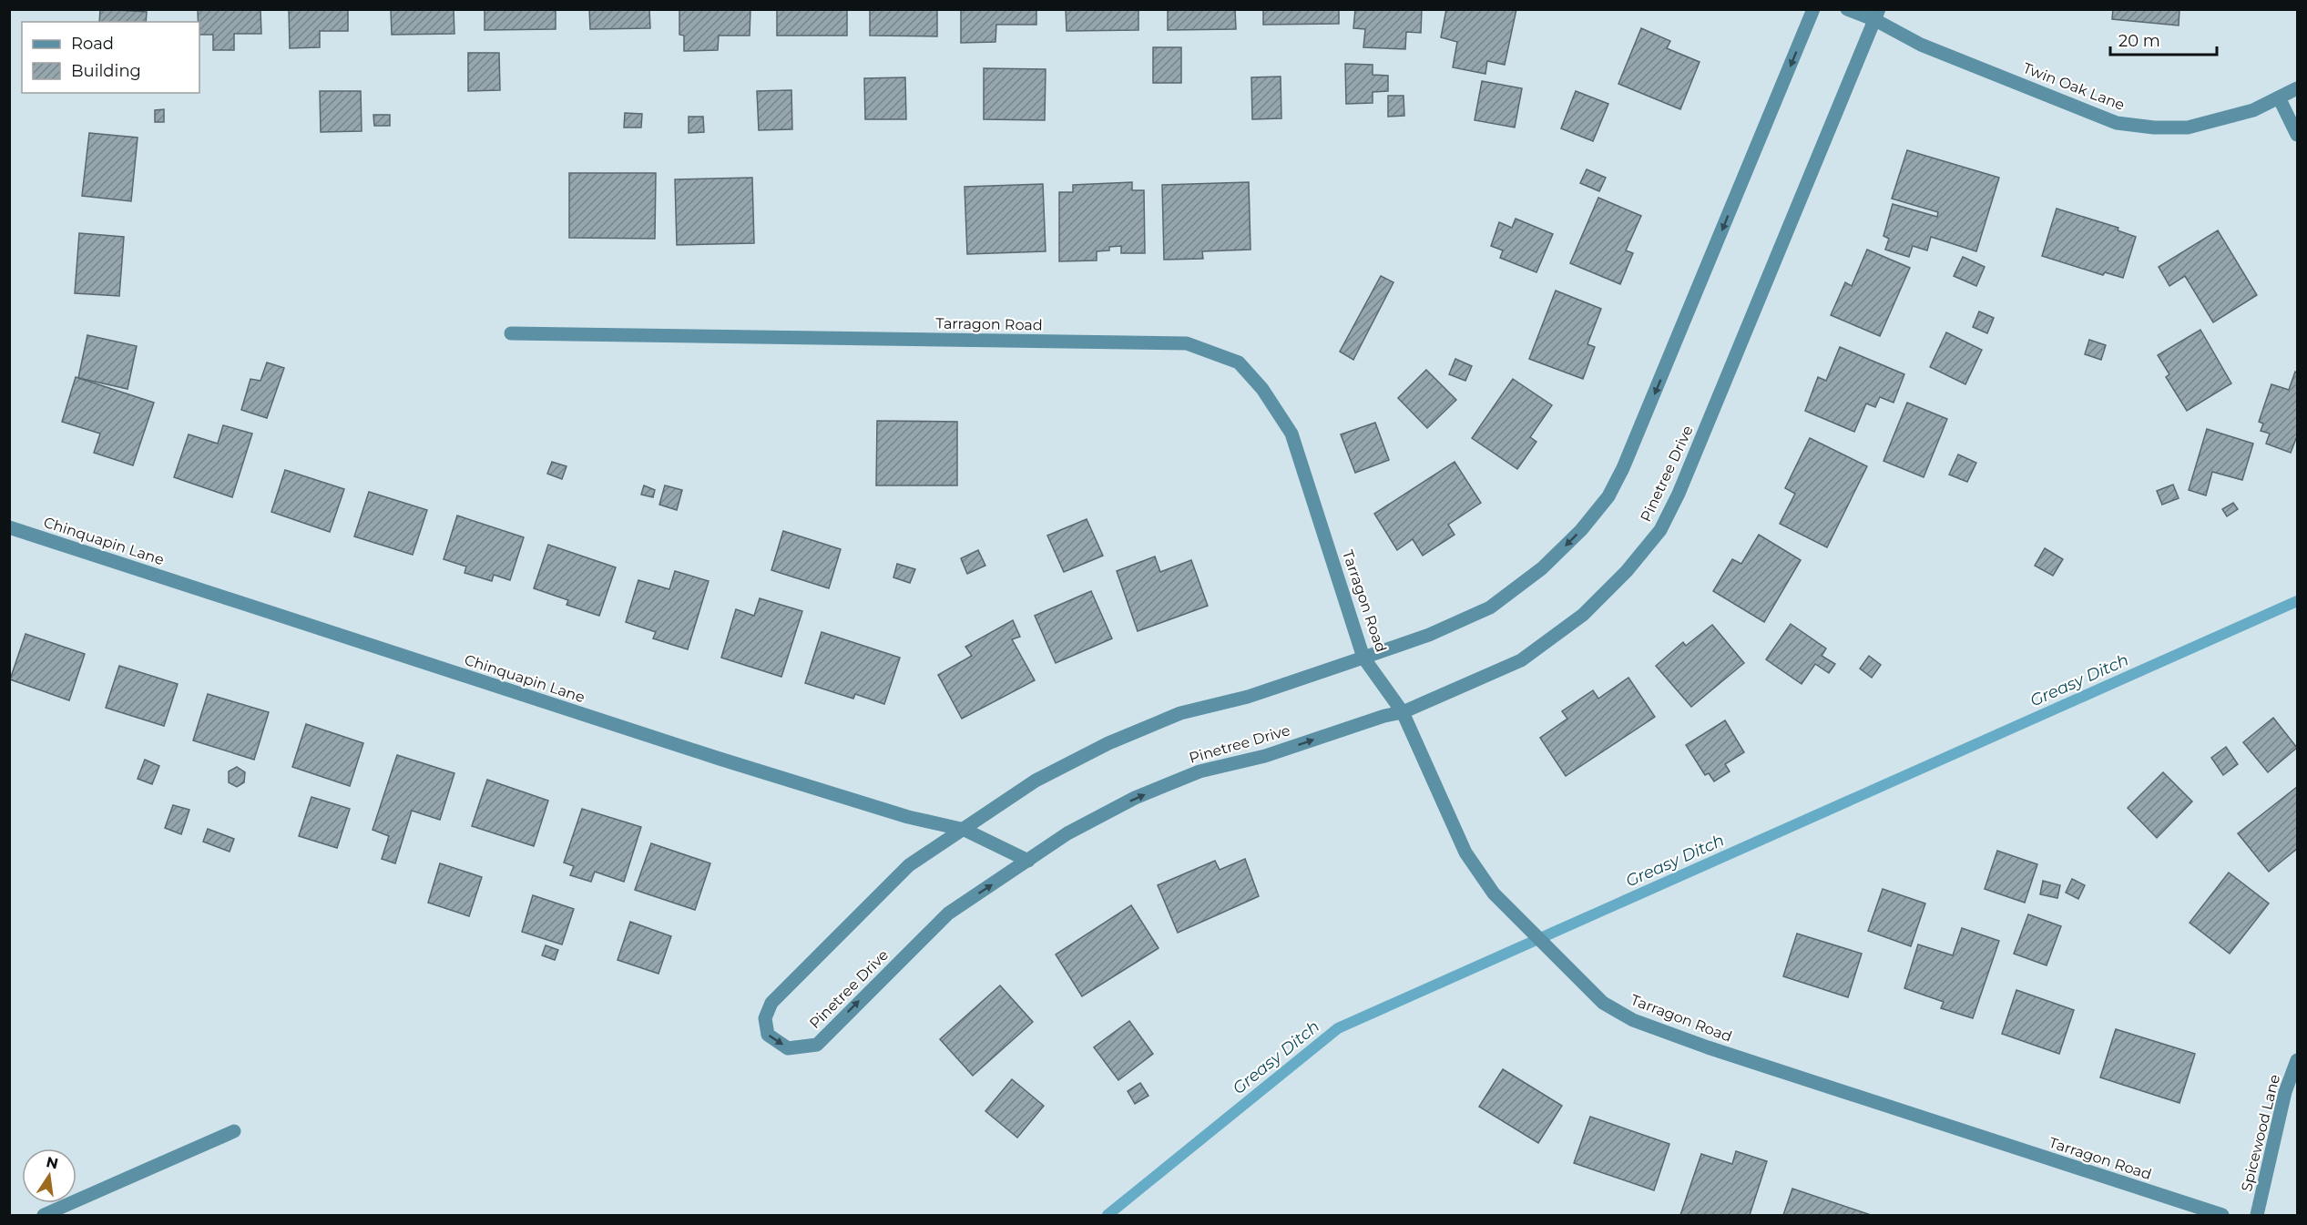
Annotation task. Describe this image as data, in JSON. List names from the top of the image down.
{
  "streets": {
    "street": [
      "Twin Oak Lane",
      "Tarragon Road",
      "Pinetree Drive",
      "Chinquapin Lane",
      "Spicewood Lane"
    ]
  },
  "crossings": [
    ["Twin Oak Lane", "Pinetree Drive"],
    ["Tarragon Road", "Pinetree Drive"],
    ["Pinetree Drive", "Chinquapin Lane"]
  ],
  "water": ["Greasy Ditch"],
  "legend": ["Road", "Building"],
  "scale_bar": "20 m",
  "north": "top"
}
